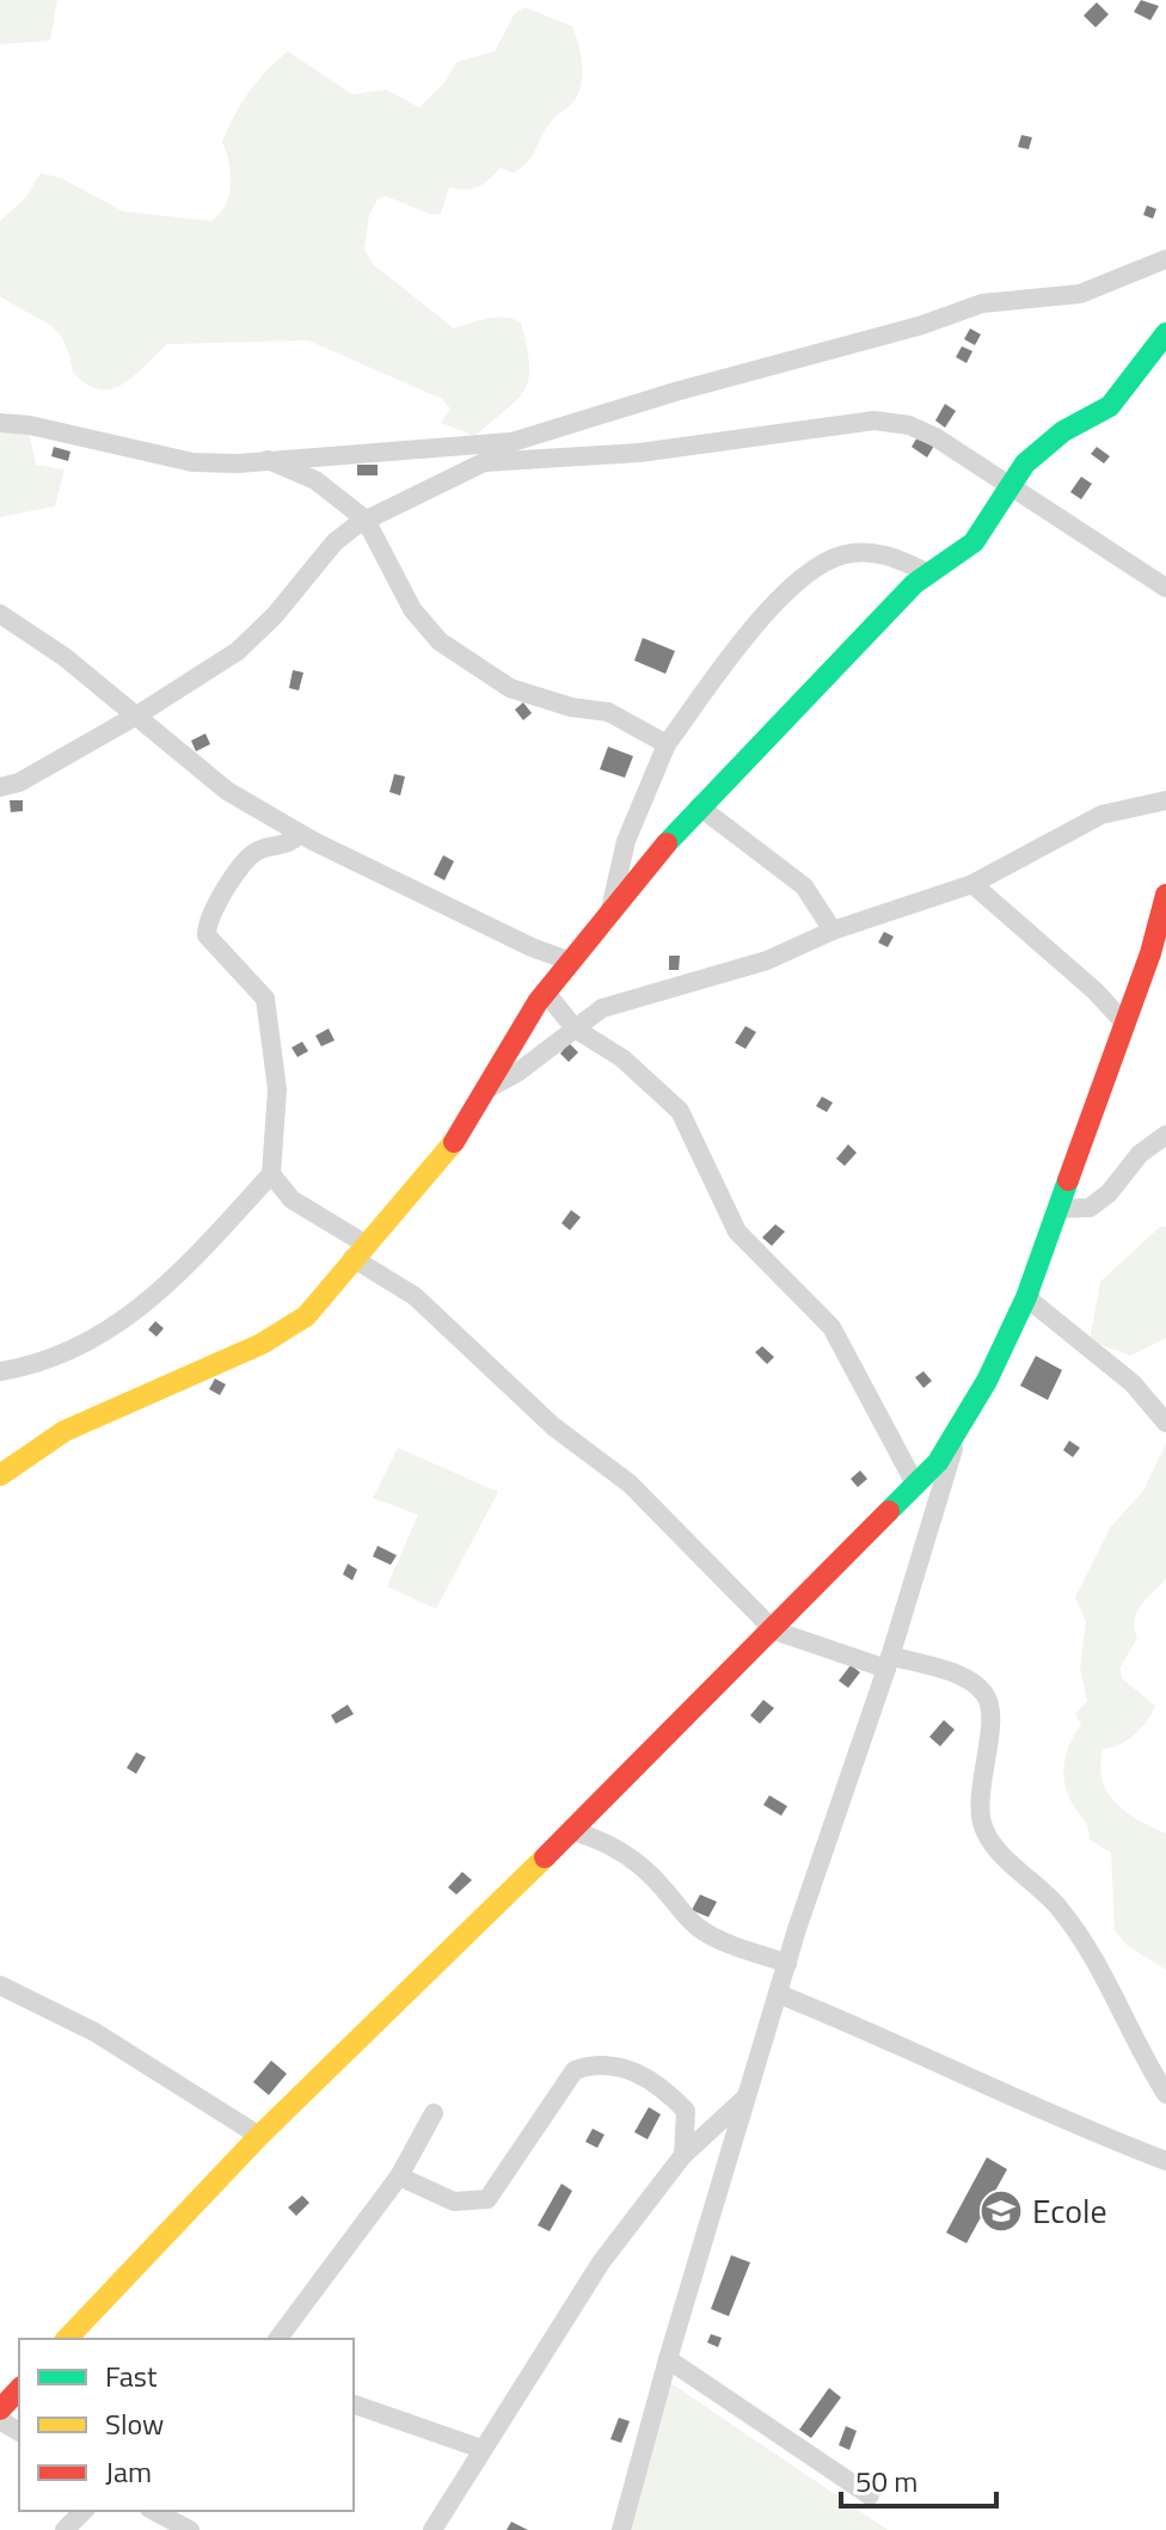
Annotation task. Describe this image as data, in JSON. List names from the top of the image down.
{
  "places": {
    "school or university": ["Ecole"]
  },
  "legend": ["Fast", "Slow", "Jam"],
  "scale_bar": "50 m"
}
